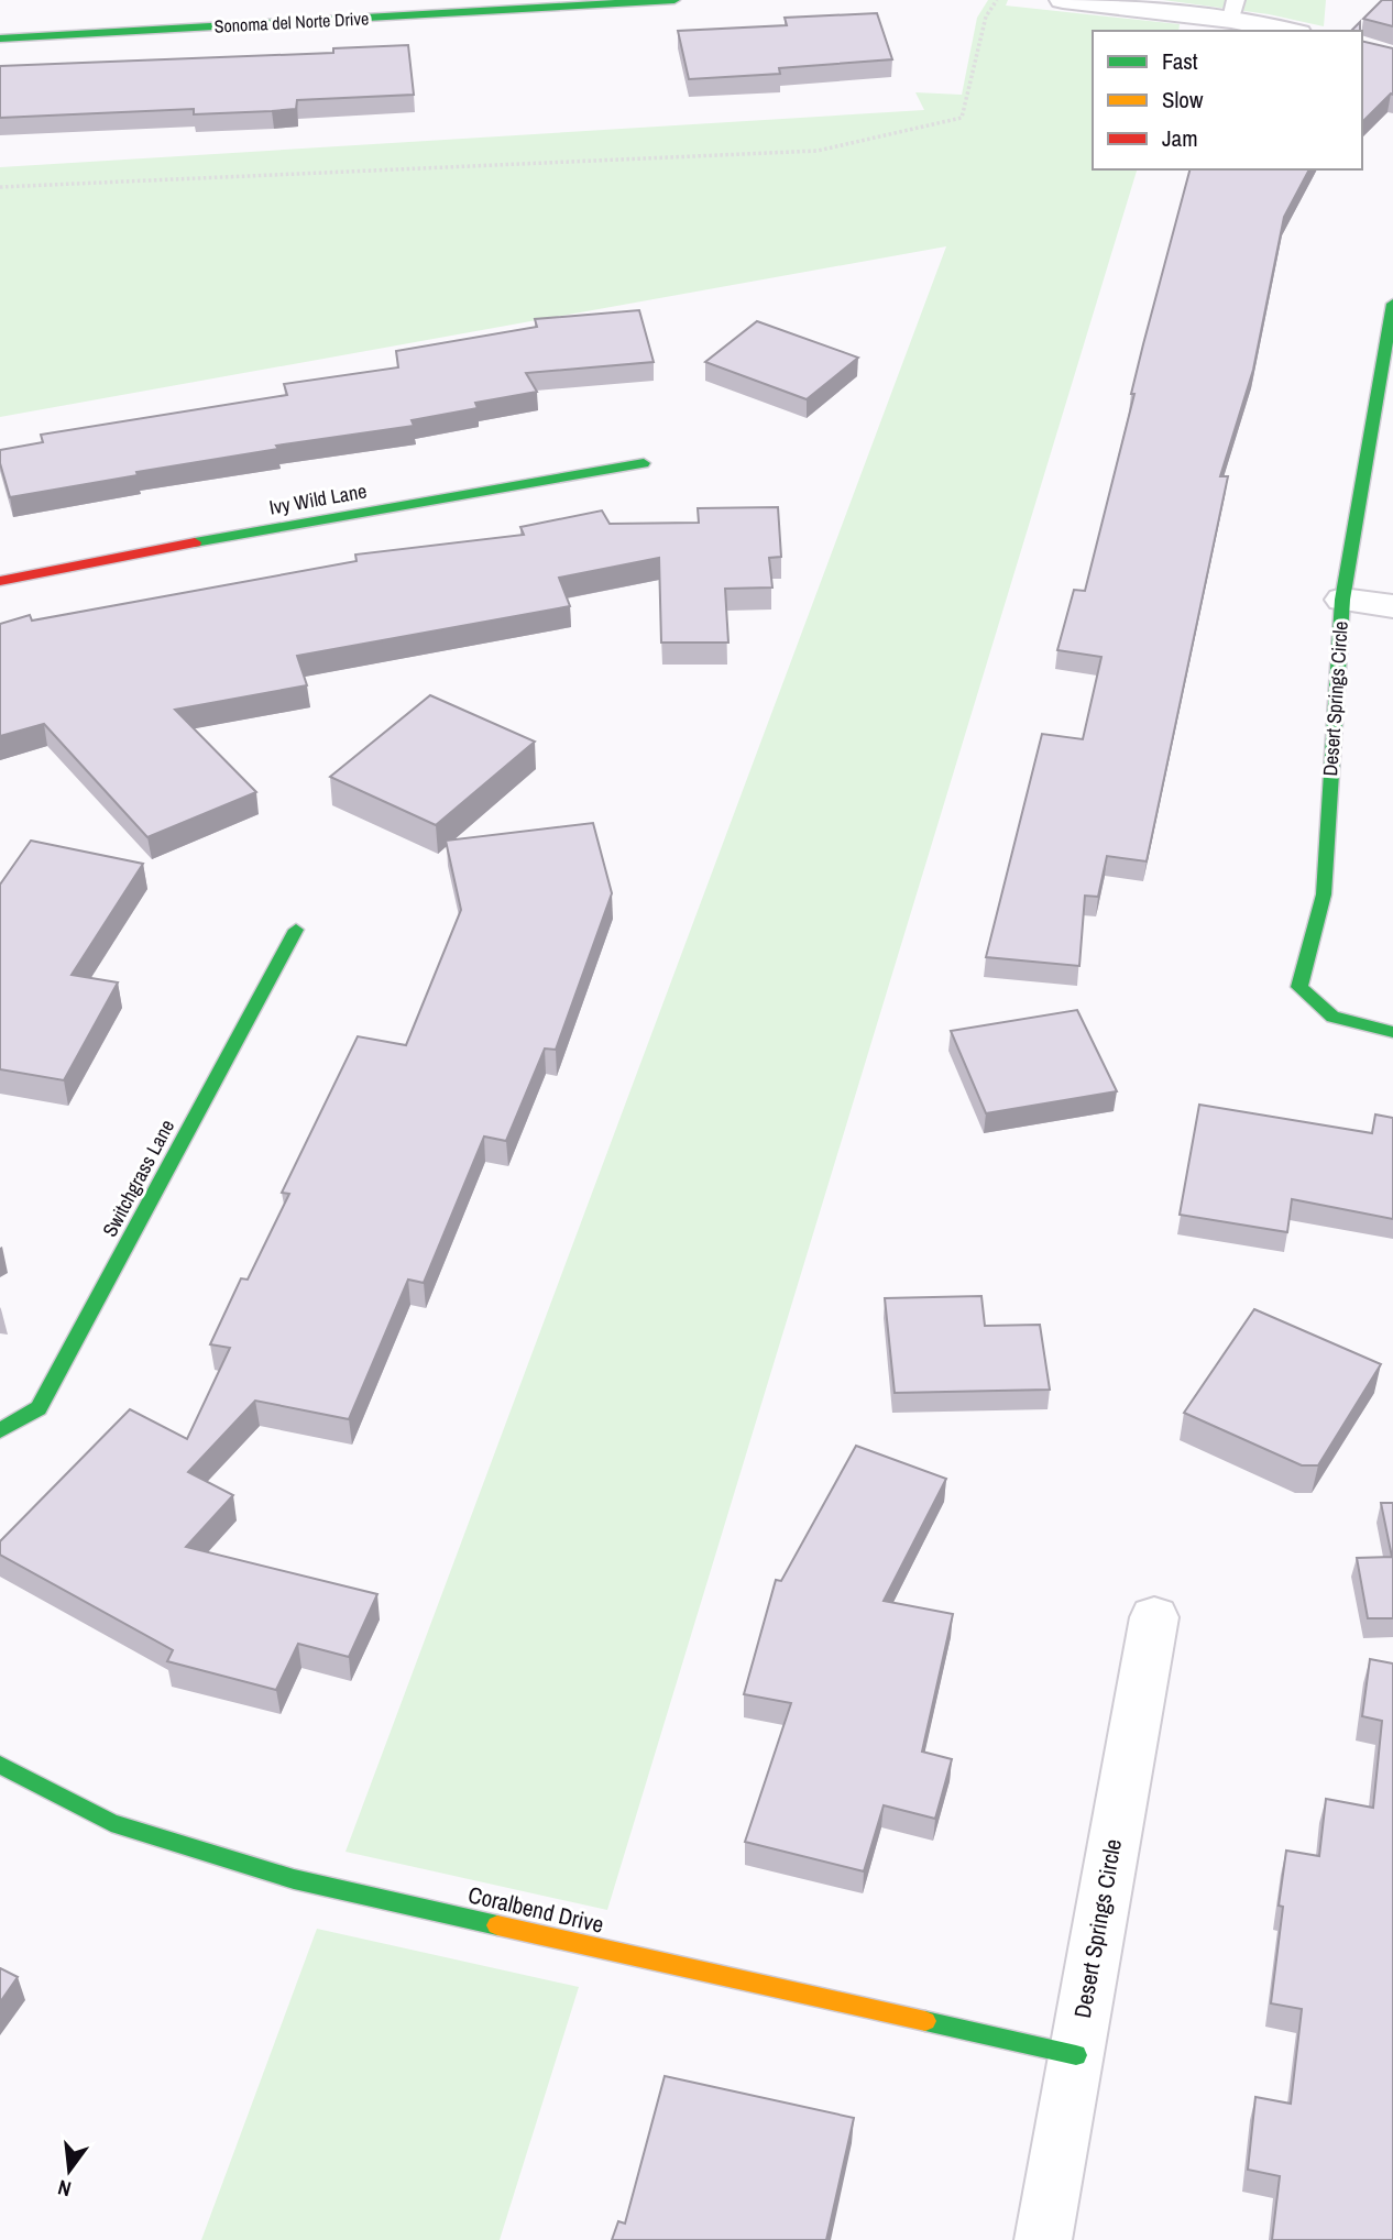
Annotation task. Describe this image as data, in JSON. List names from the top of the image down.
{
  "streets": {
    "street": [
      "Sonoma del Norte Drive",
      "Ivy Wild Lane",
      "Desert Springs Circle",
      "Switchgrass Lane",
      "Coralbend Drive"
    ]
  },
  "crossings": [
    ["Desert Springs Circle", "Coralbend Drive"]
  ],
  "legend": ["Fast", "Slow", "Jam"],
  "north": "bottom"
}
